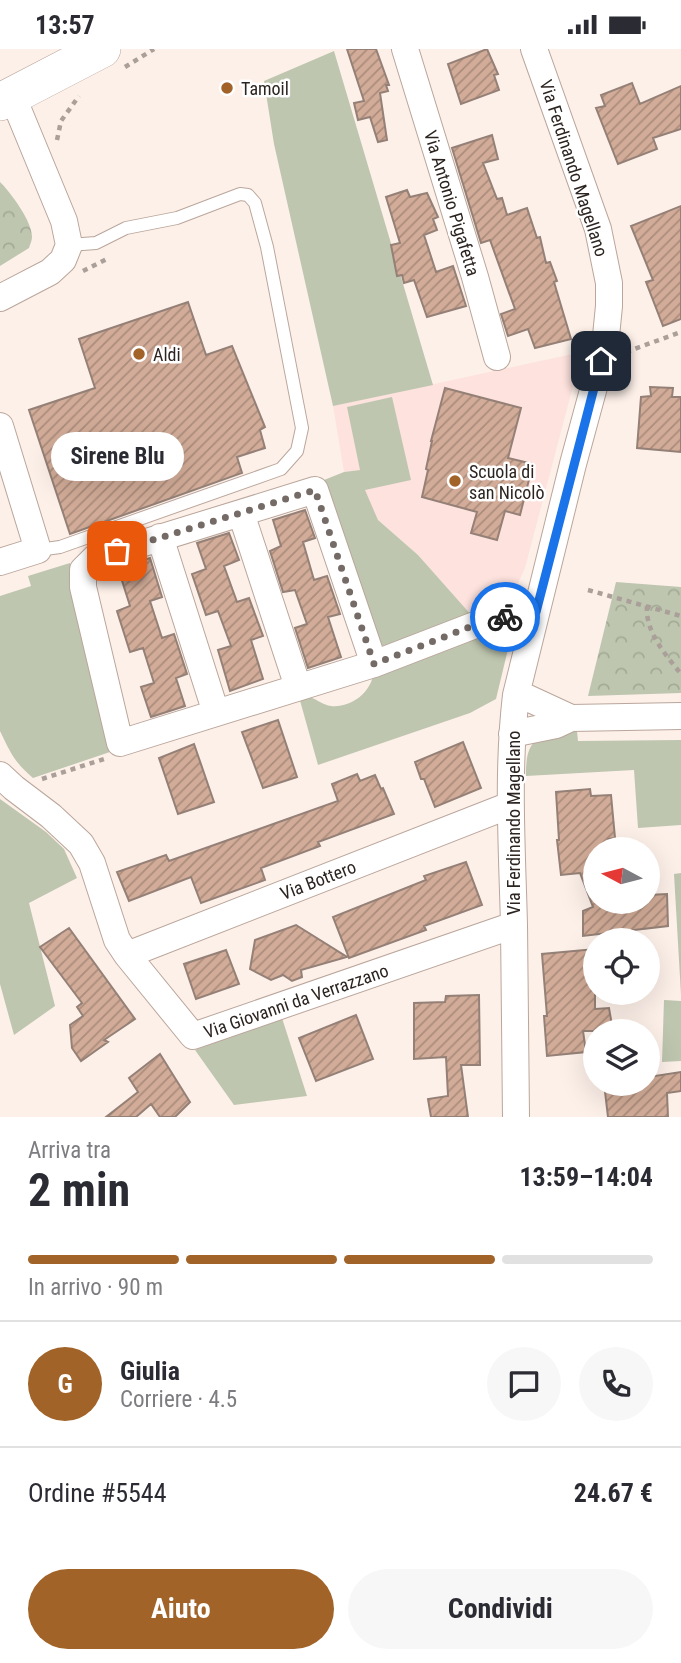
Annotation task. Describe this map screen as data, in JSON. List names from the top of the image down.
{
  "streets": {
    "street": [
      "Via Ferdinando Magellano",
      "Via Antonio Pigafetta",
      "Via Bottero",
      "Via Giovanni da Verrazzano"
    ]
  },
  "crossings": [
    ["Via Ferdinando Magellano", "Via Bottero"],
    ["Via Ferdinando Magellano", "Via Giovanni da Verrazzano"],
    ["Via Bottero", "Via Giovanni da Verrazzano"]
  ],
  "places": [
    "Tamoil",
    "Aldi",
    "Scuola di san Nicolò",
    "Sirene Blu"
  ],
  "north": "left",
  "page": {
    "status": "13:57",
    "bubble": "Sirene Blu",
    "heading": ["2 min", "Arriva tra", "13:59–14:04"],
    "panel": [
      "Giulia",
      "Corriere · 4.5",
      "Ordine #5544",
      "24.67 €"
    ],
    "bar": "In arrivo · 90 m",
    "round": "G",
    "buttons": ["Aiuto", "Condividi"]
  }
}
